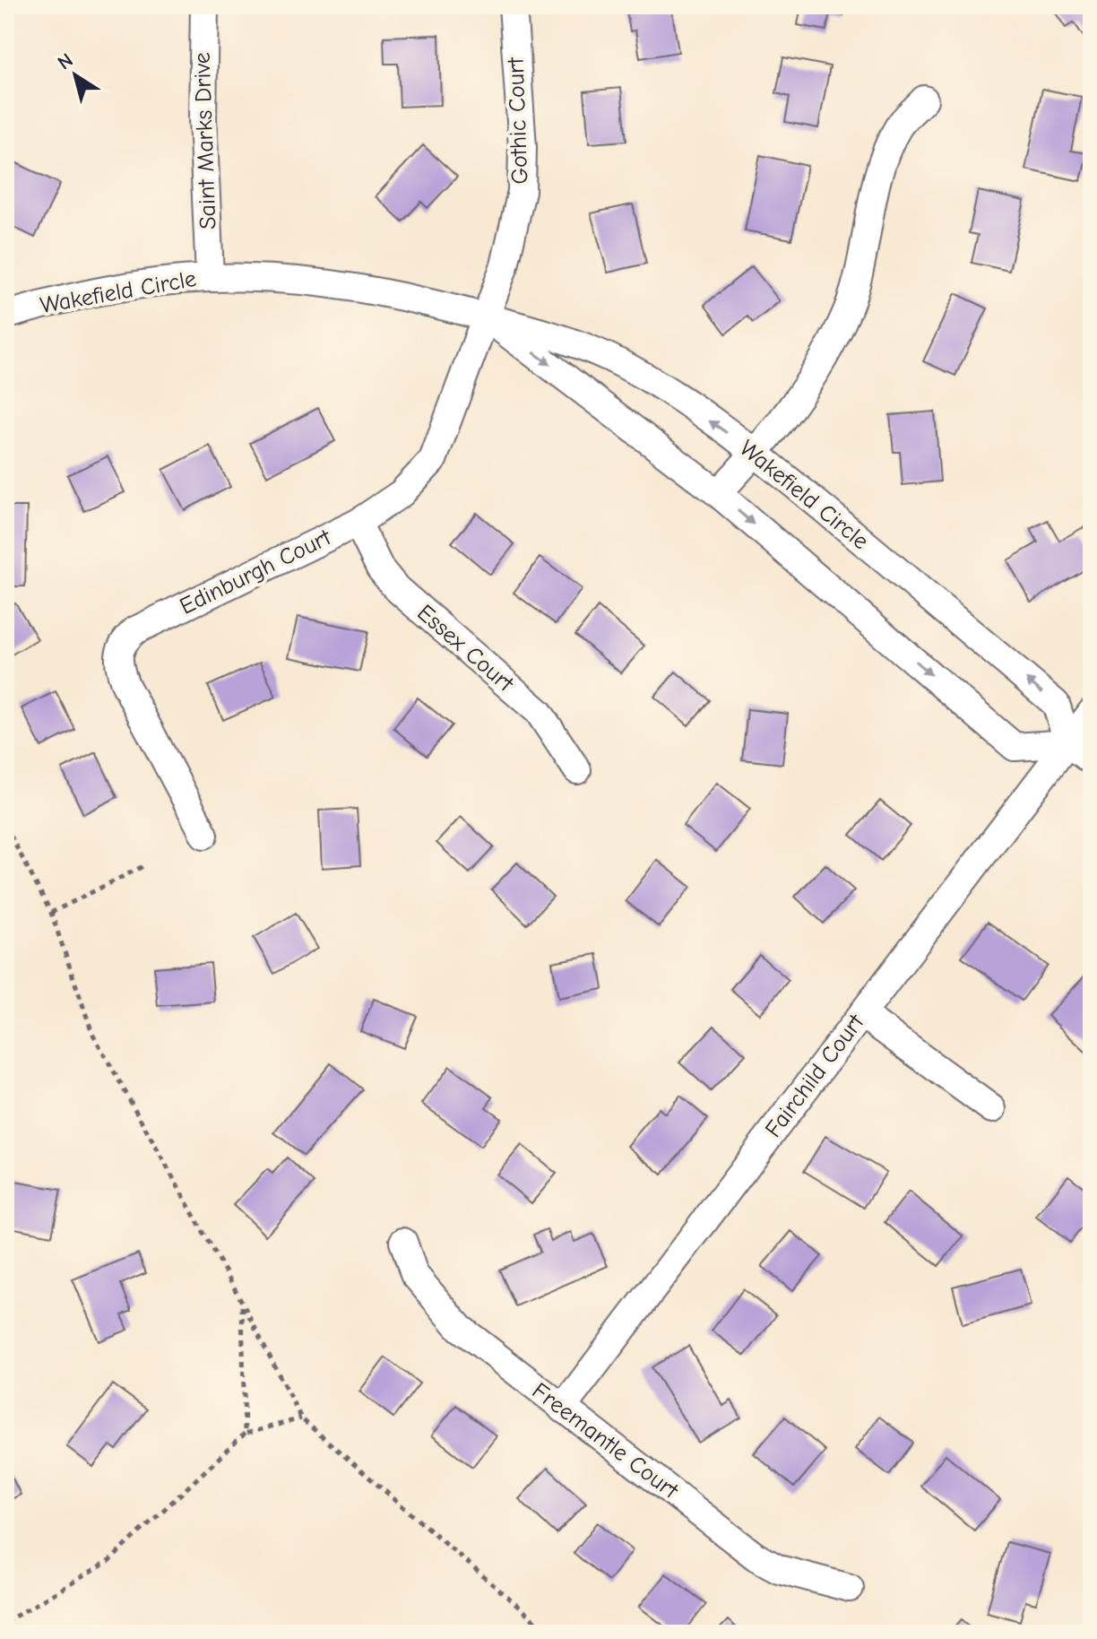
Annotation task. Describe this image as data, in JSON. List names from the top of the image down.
{
  "streets": {
    "street": [
      "Gothic Court",
      "Saint Marks Drive",
      "Wakefield Circle",
      "Edinburgh Court",
      "Essex Court",
      "Fairchild Court",
      "Freemantle Court"
    ]
  },
  "crossings": [
    ["Gothic Court", "Wakefield Circle"],
    ["Gothic Court", "Edinburgh Court"],
    ["Saint Marks Drive", "Wakefield Circle"],
    ["Wakefield Circle", "Edinburgh Court"],
    ["Wakefield Circle", "Fairchild Court"],
    ["Edinburgh Court", "Essex Court"],
    ["Fairchild Court", "Freemantle Court"]
  ],
  "north": "top left"
}
